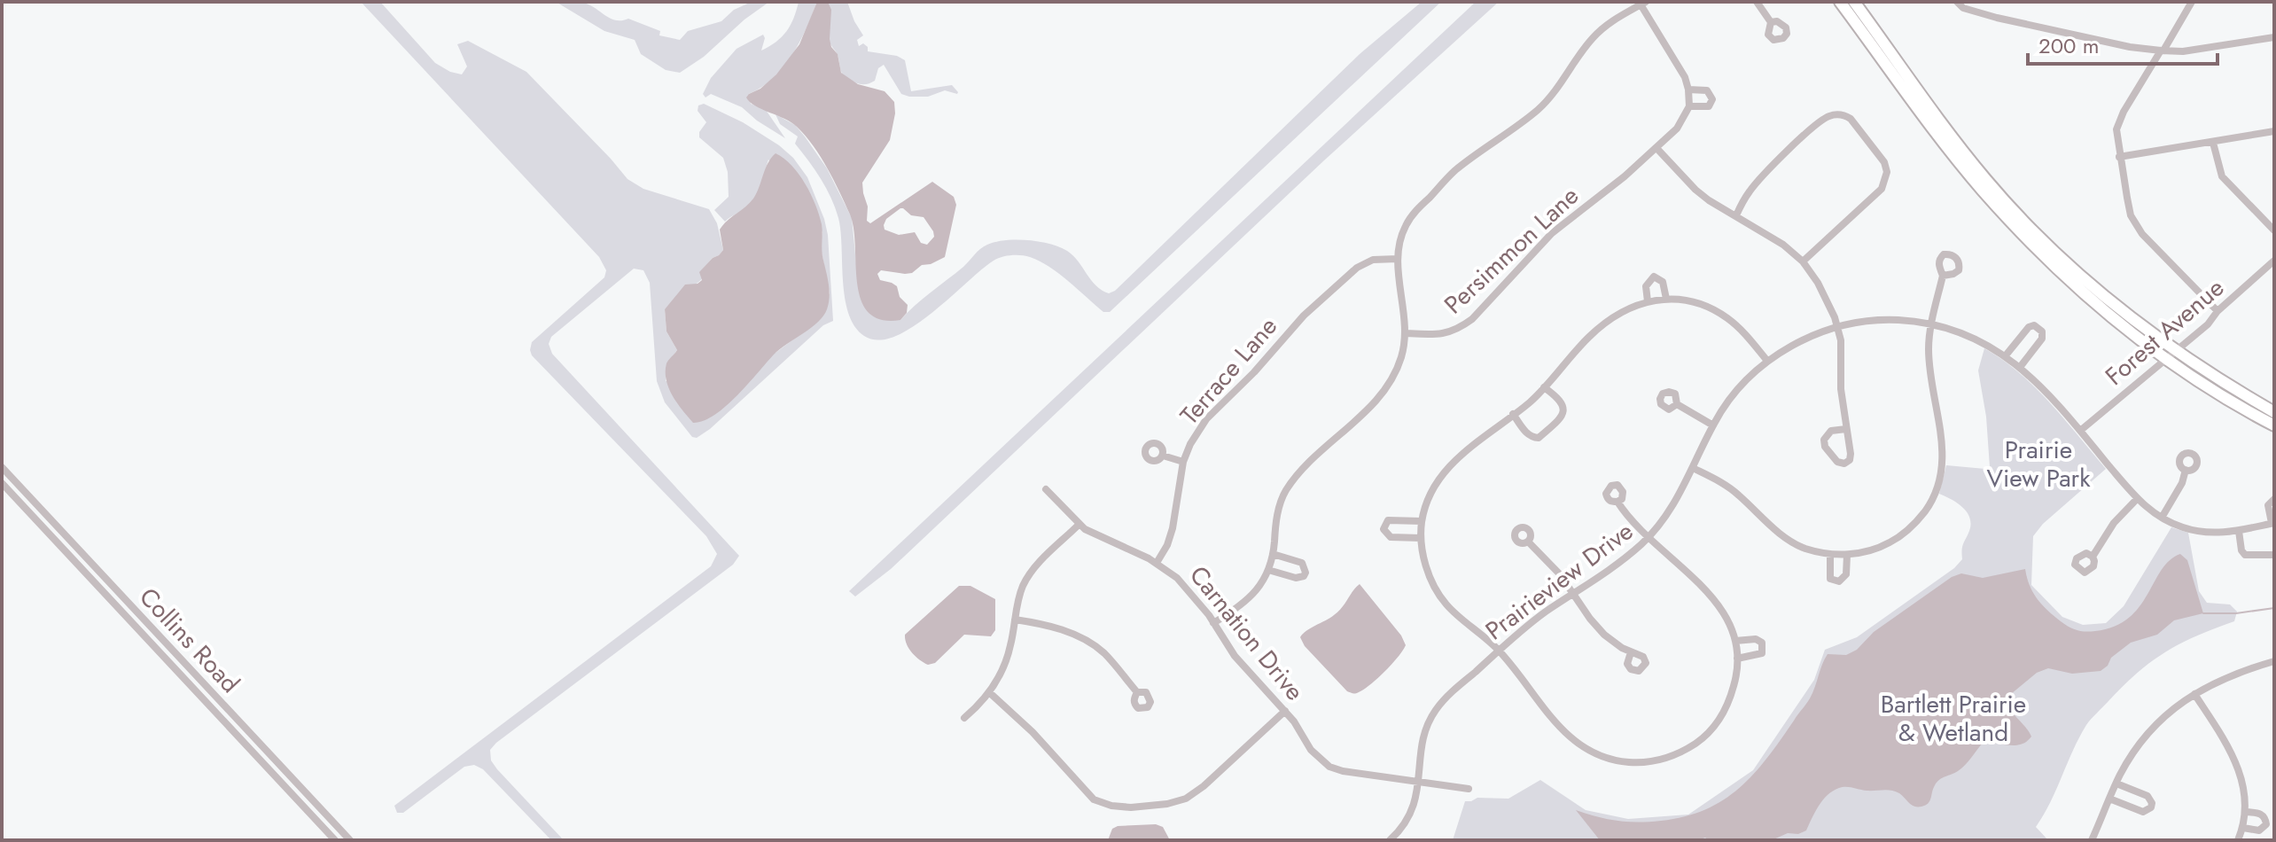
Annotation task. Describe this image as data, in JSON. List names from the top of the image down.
{
  "streets": {
    "street": [
      "Persimmon Lane",
      "Forest Avenue",
      "Terrace Lane",
      "Prairieview Drive",
      "Carnation Drive",
      "Collins Road"
    ]
  },
  "crossings": [
    ["Forest Avenue", "Prairieview Drive"],
    ["Terrace Lane", "Carnation Drive"],
    ["Prairieview Drive", "Carnation Drive"]
  ],
  "parks": ["Prairie View Park", "Bartlett Prairie & Wetland"],
  "scale_bar": "200 m"
}
